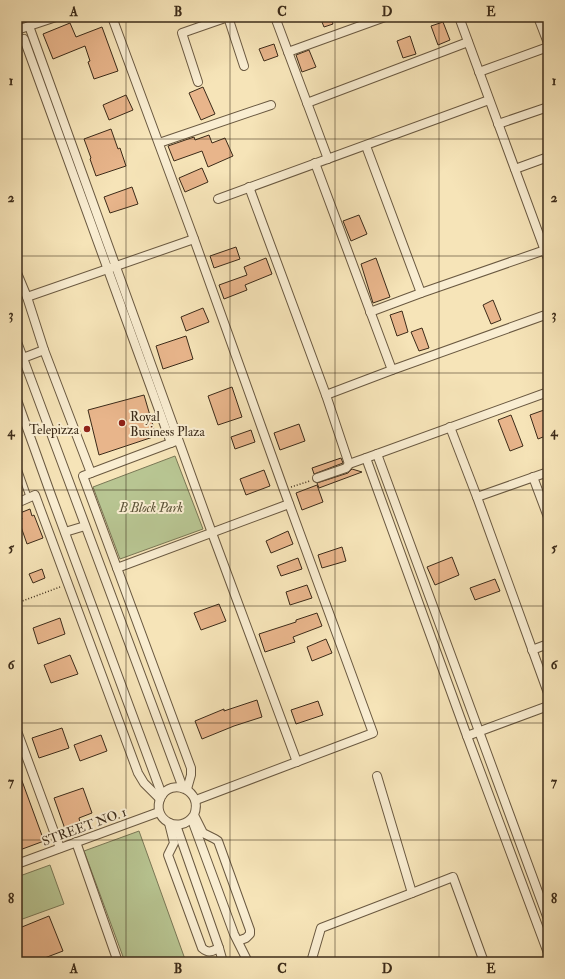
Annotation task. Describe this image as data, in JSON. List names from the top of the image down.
{
  "streets": {
    "street": ["STREET NO. 1"]
  },
  "parks": ["B Block Park"],
  "places": ["Royal Business Plaza", "Telepizza"],
  "grid": {
    "columns": [
      "A",
      "B",
      "C",
      "D",
      "E"
    ],
    "rows": [
      "1",
      "2",
      "3",
      "4",
      "5",
      "6",
      "7",
      "8"
    ]
  }
}
